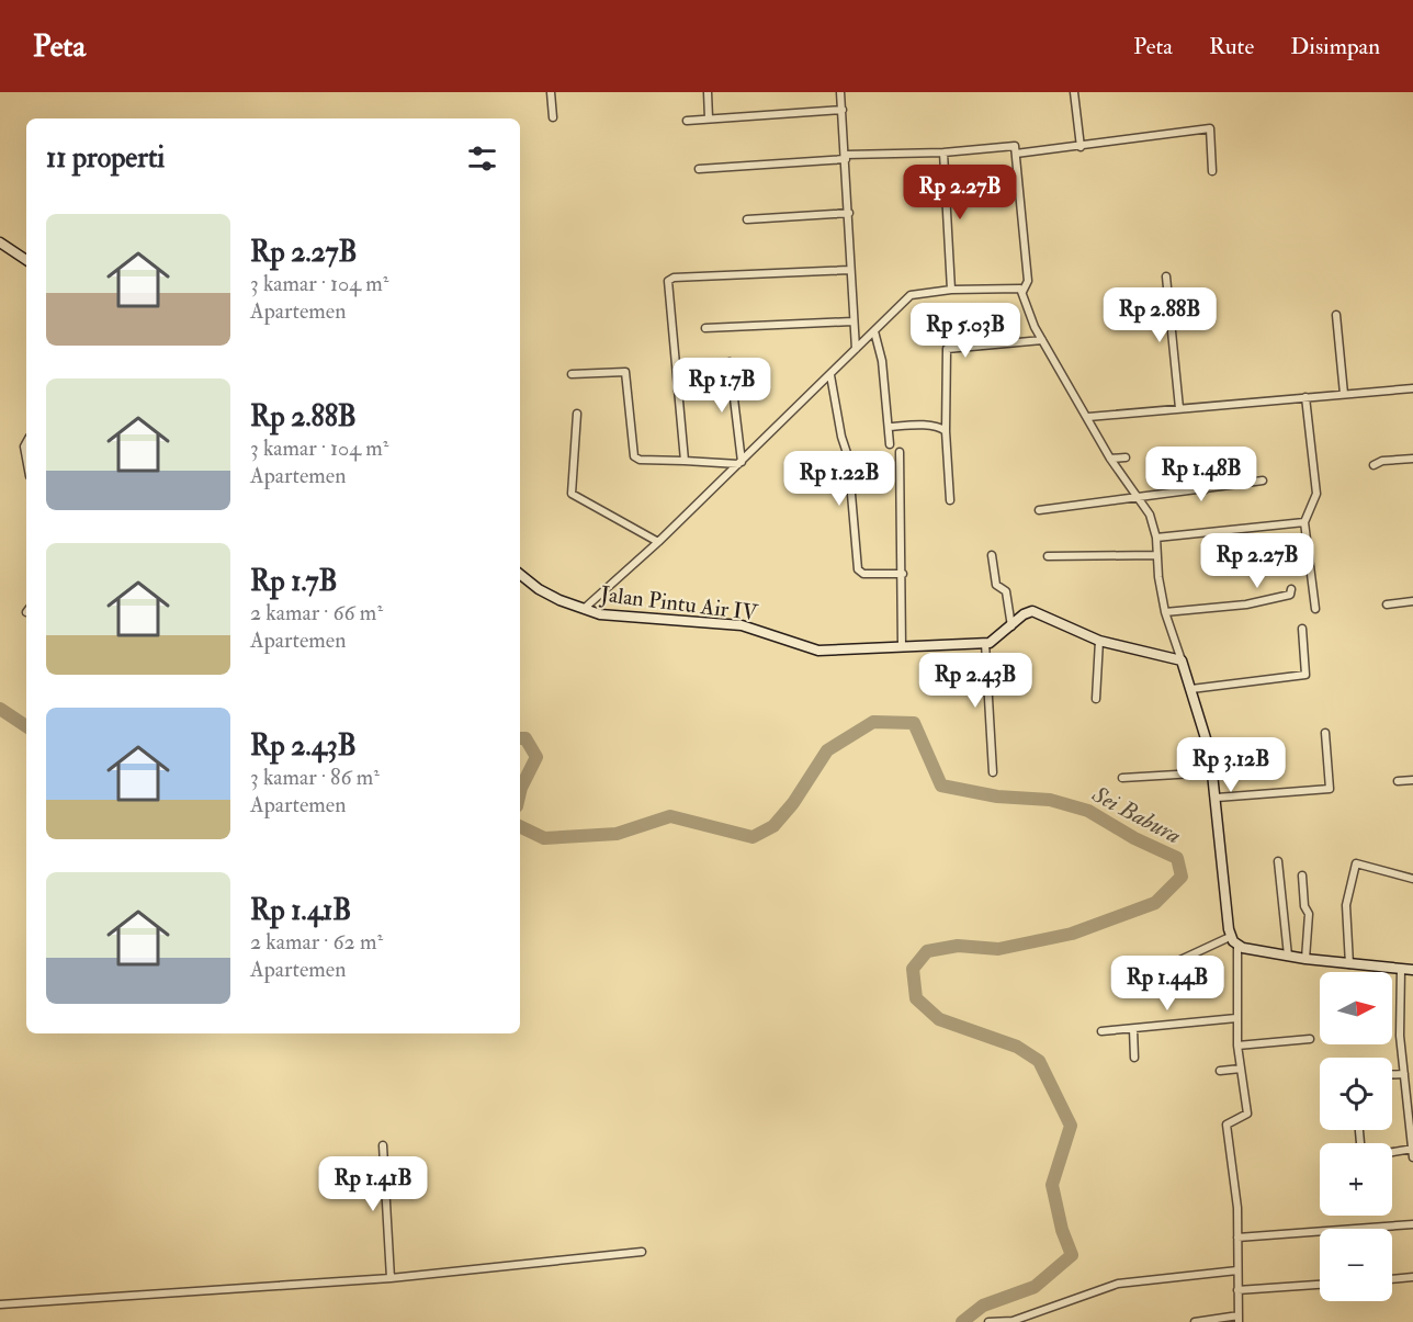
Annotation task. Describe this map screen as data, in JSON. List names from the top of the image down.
{
  "streets": {
    "main road": ["Jalan Pintu Air IV"]
  },
  "water": ["Sei Babura"],
  "north": "right",
  "page": {
    "header": "Peta",
    "nav": ["Peta", "Rute", "Disimpan"],
    "heading": "11 properti",
    "price": [
      "Rp 2.27B",
      "Rp 2.88B",
      "Rp 5.03B",
      "Rp 1.7B",
      "Rp 1.48B",
      "Rp 1.22B",
      "Rp 2.27B",
      "Rp 2.43B",
      "Rp 3.12B",
      "Rp 1.44B",
      "Rp 1.41B"
    ],
    "list": [
      {
        "name": "Rp 2.27B",
        "note": "3 kamar · 104 m² · Apartemen"
      },
      {
        "name": "Rp 2.88B",
        "note": "3 kamar · 104 m² · Apartemen"
      },
      {
        "name": "Rp 1.7B",
        "note": "2 kamar · 66 m² · Apartemen"
      },
      {
        "name": "Rp 2.43B",
        "note": "3 kamar · 86 m² · Apartemen"
      },
      {
        "name": "Rp 1.41B",
        "note": "2 kamar · 62 m² · Apartemen"
      }
    ],
    "map_buttons": ["+", "−"]
  }
}
